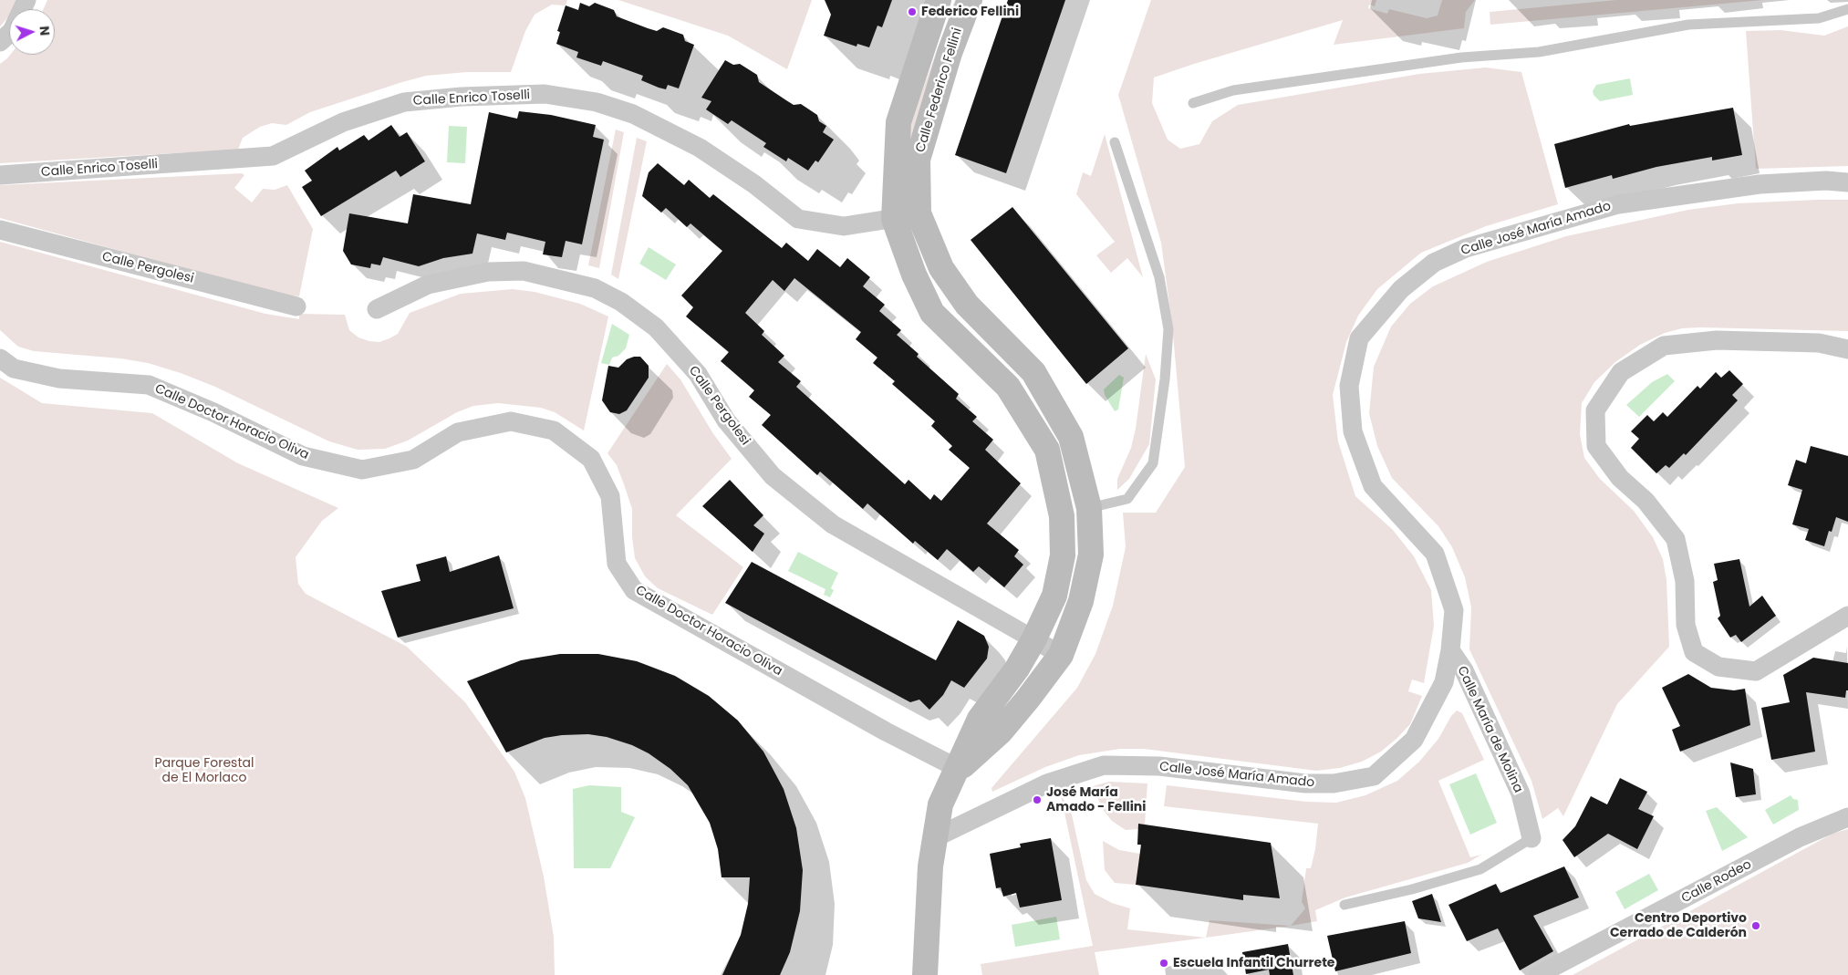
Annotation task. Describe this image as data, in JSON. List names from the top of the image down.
{
  "streets": {
    "street": [
      "Calle Federico Fellini",
      "Calle Enrico Toselli",
      "Calle José María Amado",
      "Calle Pergolesi",
      "Calle Doctor Horacio Oliva",
      "Calle María de Molina",
      "Calle Rodeo"
    ]
  },
  "crossings": [
    ["Calle Federico Fellini", "Calle Enrico Toselli"],
    ["Calle Federico Fellini", "Calle José María Amado"],
    ["Calle Federico Fellini", "Calle Pergolesi"],
    ["Calle Federico Fellini", "Calle Doctor Horacio Oliva"],
    ["Calle José María Amado", "Calle María de Molina"]
  ],
  "parks": ["Parque Forestal de El Morlaco"],
  "places": [
    "Federico Fellini",
    "José María Amado - Fellini",
    "Centro Deportivo Cerrado de Calderón",
    "Escuela Infantil Churrete"
  ],
  "north": "right"
}
